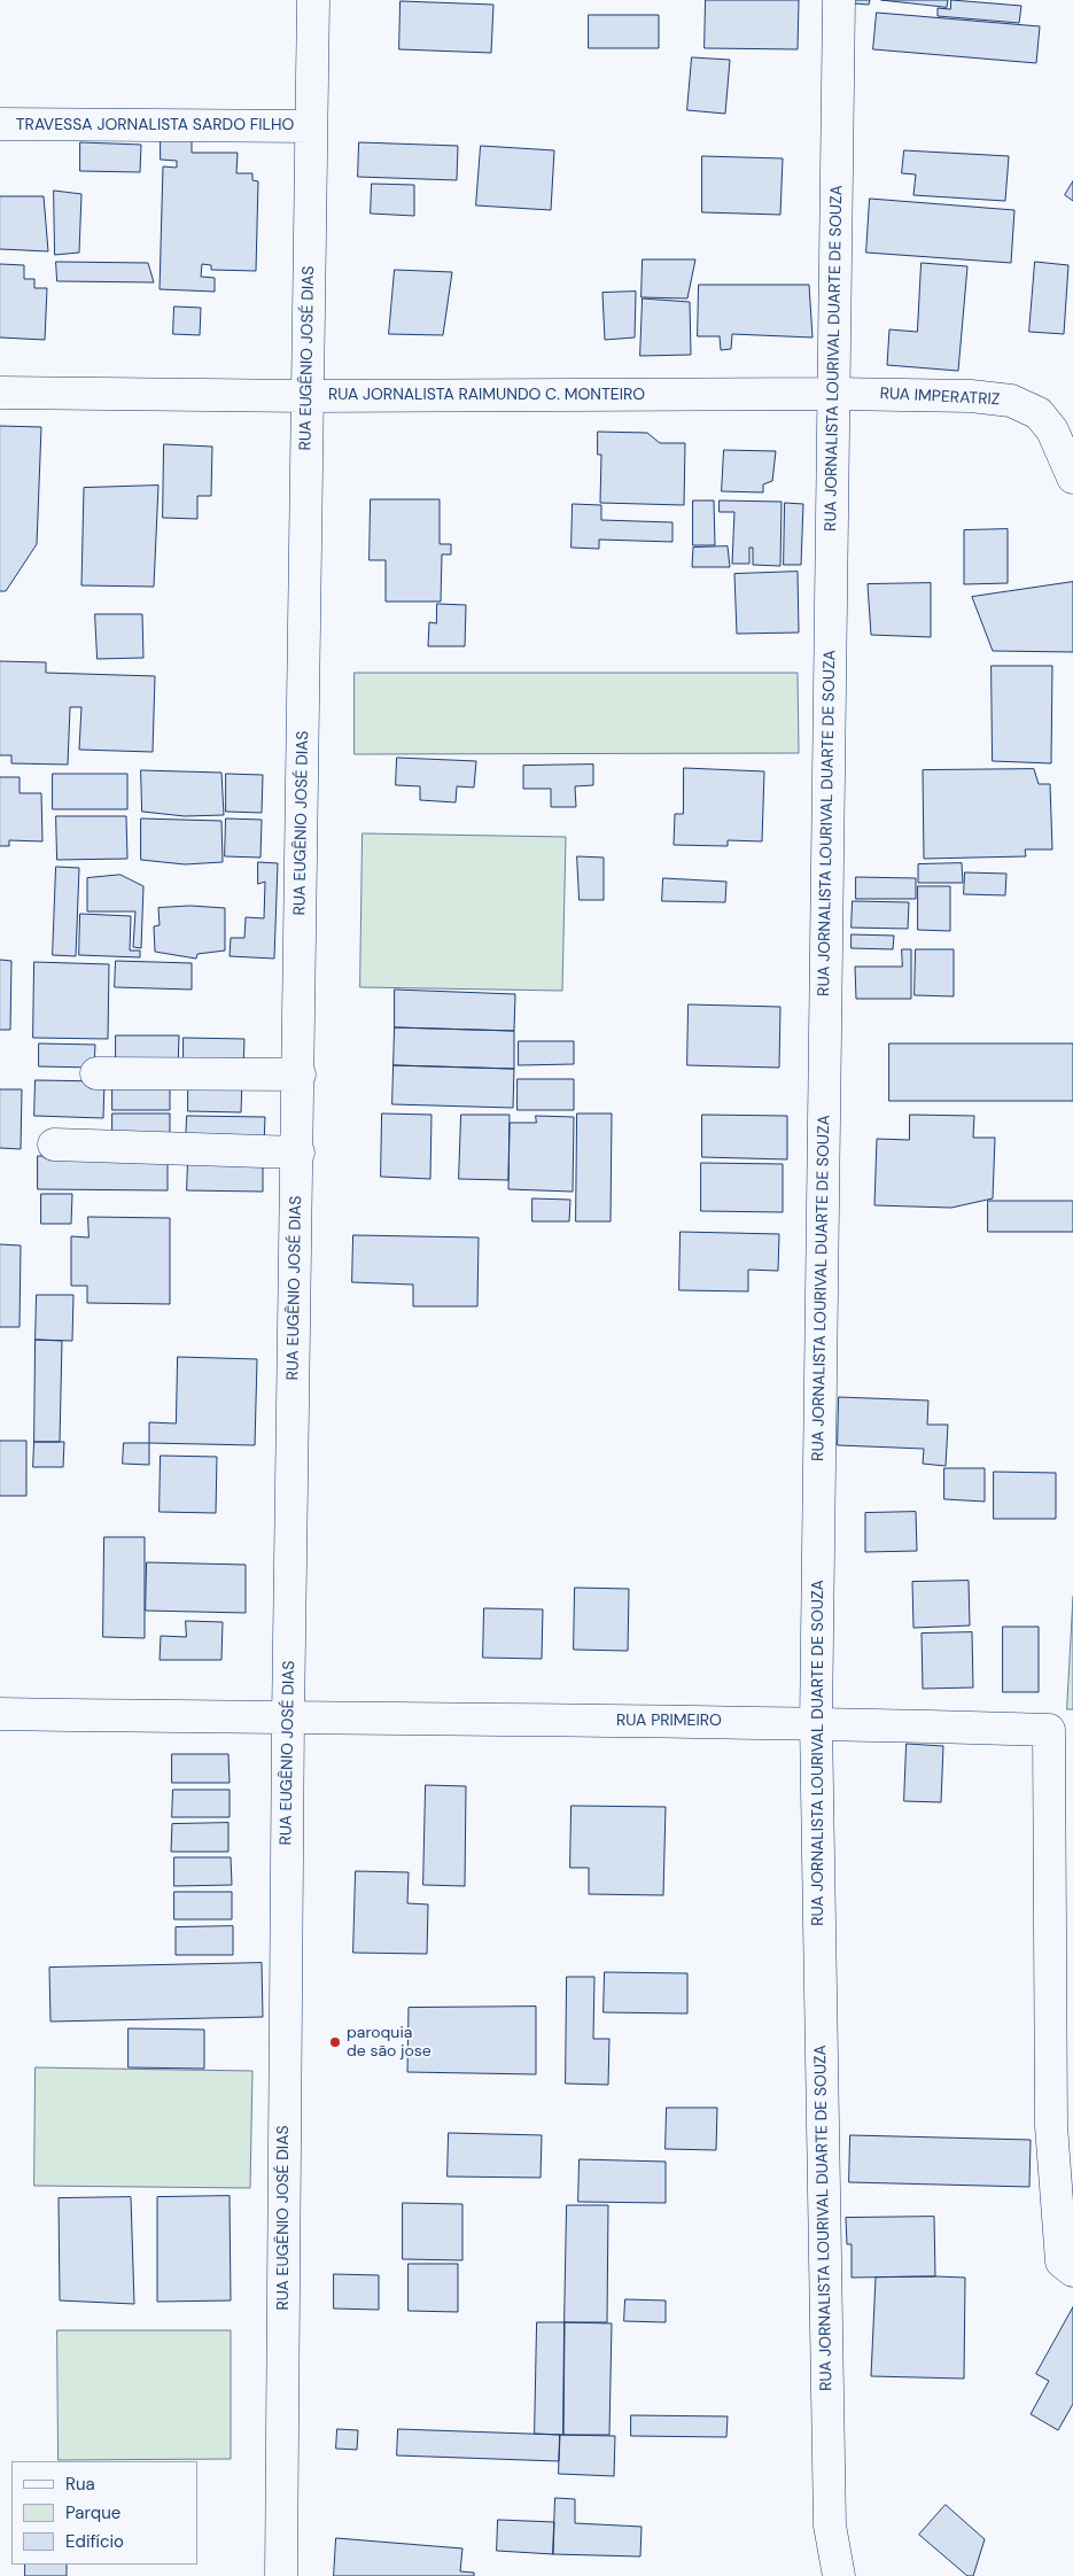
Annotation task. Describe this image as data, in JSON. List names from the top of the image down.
{
  "streets": {
    "street": [
      "TRAVESSA JORNALISTA SARDO FILHO",
      "RUA EUGÊNIO JOSÉ DIAS",
      "RUA JORNALISTA LOURIVAL DUARTE DE SOUZA",
      "RUA JORNALISTA RAIMUNDO C. MONTEIRO",
      "RUA IMPERATRIZ",
      "RUA PRIMEIRO"
    ]
  },
  "crossings": [
    ["TRAVESSA JORNALISTA SARDO FILHO", "RUA EUGÊNIO JOSÉ DIAS"],
    ["RUA EUGÊNIO JOSÉ DIAS", "RUA JORNALISTA RAIMUNDO C. MONTEIRO"],
    ["RUA EUGÊNIO JOSÉ DIAS", "RUA PRIMEIRO"],
    ["RUA JORNALISTA LOURIVAL DUARTE DE SOUZA", "RUA JORNALISTA RAIMUNDO C. MONTEIRO"],
    ["RUA JORNALISTA LOURIVAL DUARTE DE SOUZA", "RUA IMPERATRIZ"],
    ["RUA JORNALISTA LOURIVAL DUARTE DE SOUZA", "RUA PRIMEIRO"],
    ["RUA JORNALISTA RAIMUNDO C. MONTEIRO", "RUA IMPERATRIZ"]
  ],
  "places": ["paroquia de são jose"],
  "legend": ["Rua", "Parque", "Edifício"]
}
